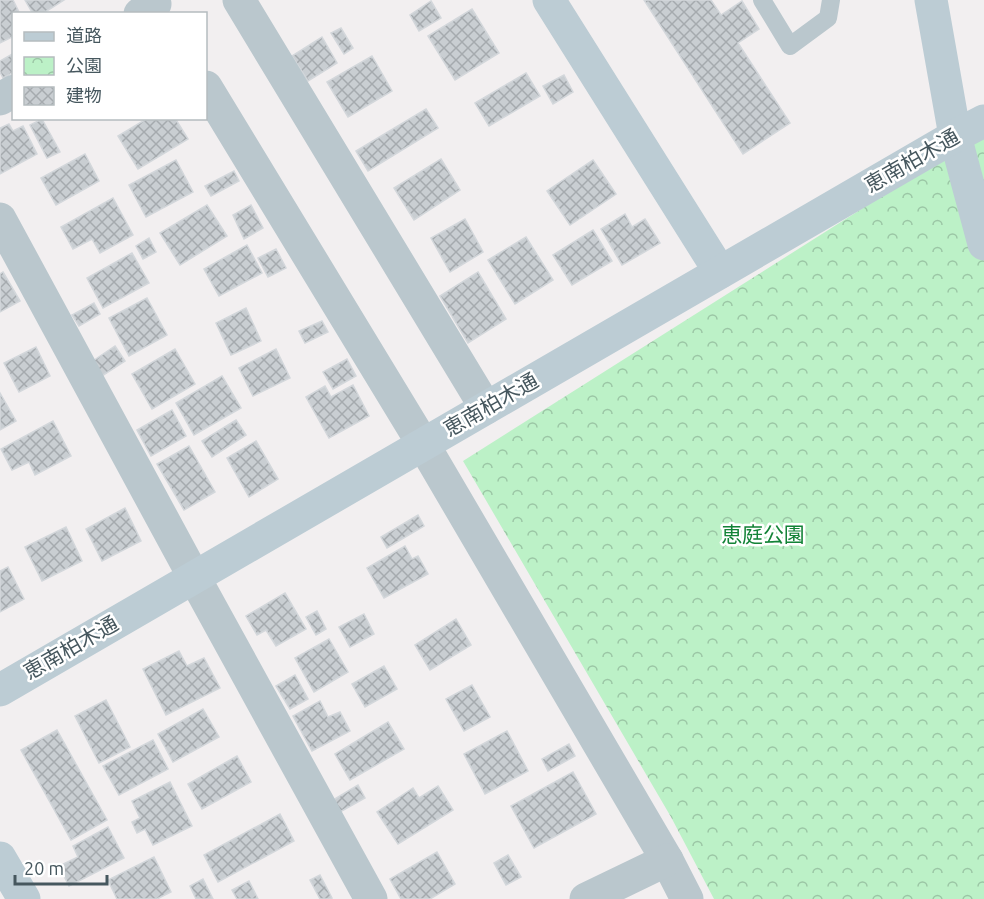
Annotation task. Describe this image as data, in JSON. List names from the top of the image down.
{
  "streets": {
    "street": ["恵南柏木通"]
  },
  "parks": ["恵庭公園"],
  "legend": ["道路", "公園", "建物"],
  "scale_bar": "20 m"
}
